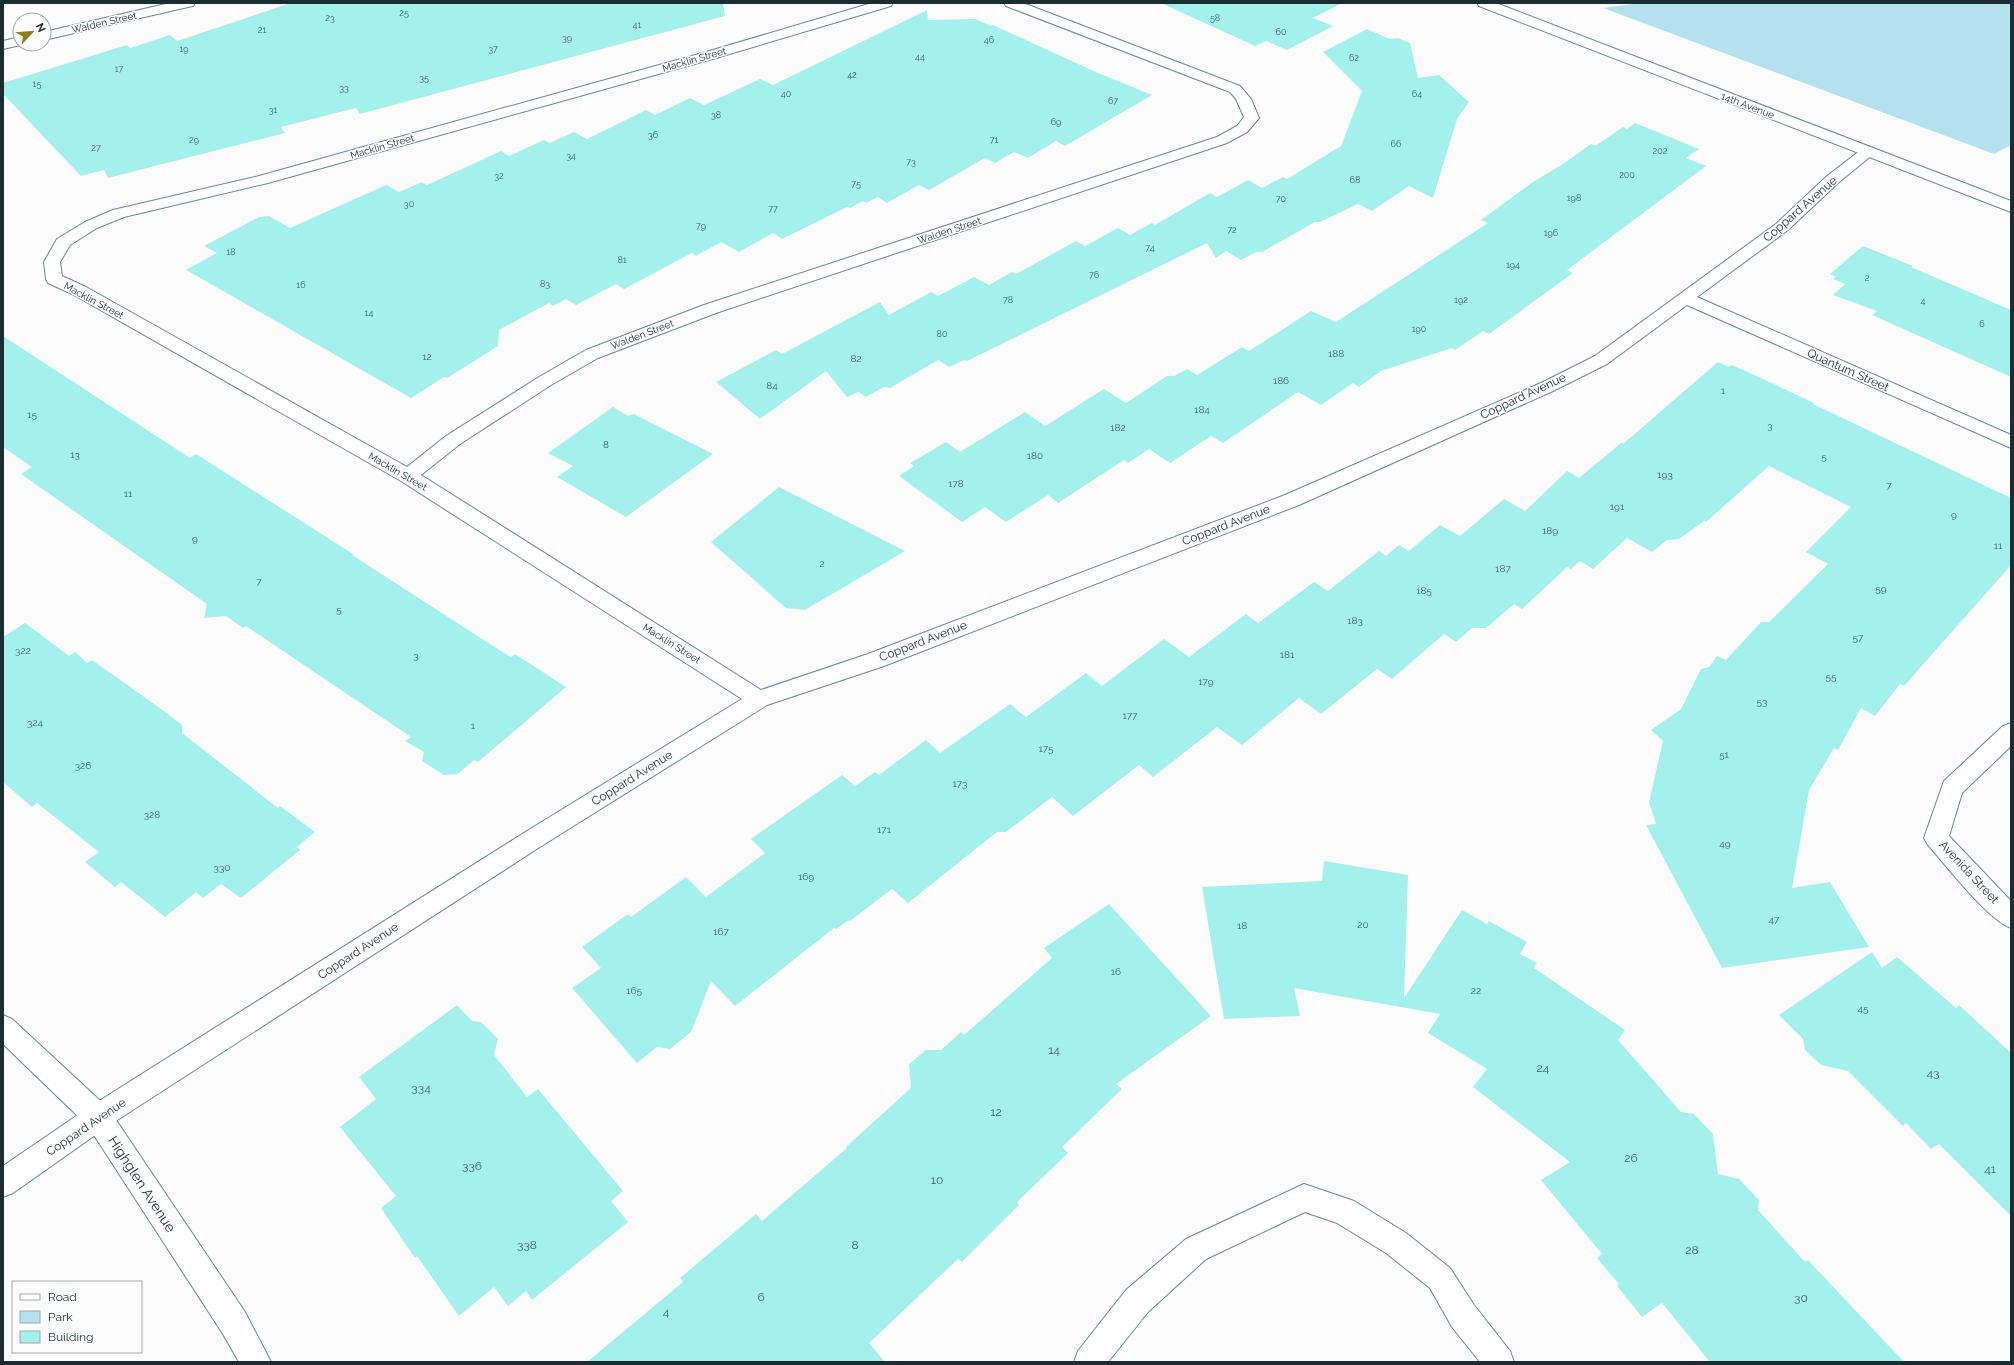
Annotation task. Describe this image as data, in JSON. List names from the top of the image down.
{
  "streets": {
    "street": [
      "Walden Street",
      "Macklin Street",
      "14th Avenue",
      "Coppard Avenue",
      "Quantum Street",
      "Avenida Street",
      "Highglen Avenue"
    ]
  },
  "crossings": [
    ["Walden Street", "Macklin Street"],
    ["Macklin Street", "Coppard Avenue"],
    ["14th Avenue", "Coppard Avenue"],
    ["Coppard Avenue", "Quantum Street"],
    ["Coppard Avenue", "Highglen Avenue"]
  ],
  "house_numbers": [
    "25",
    "23",
    "58",
    "41",
    "21",
    "60",
    "39",
    "46",
    "19",
    "37",
    "44",
    "62",
    "17",
    "42",
    "35",
    "15",
    "33",
    "40",
    "64",
    "67",
    "31",
    "38",
    "69",
    "36",
    "29",
    "71",
    "66",
    "27",
    "202",
    "34",
    "73",
    "200",
    "32",
    "68",
    "75",
    "198",
    "70",
    "30",
    "77",
    "79",
    "72",
    "196",
    "74",
    "18",
    "81",
    "194",
    "76",
    "2",
    "83",
    "16",
    "78",
    "192",
    "4",
    "14",
    "6",
    "190",
    "80",
    "188",
    "12",
    "82",
    "186",
    "84",
    "1",
    "184",
    "15",
    "3",
    "182",
    "8",
    "13",
    "180",
    "5",
    "193",
    "178",
    "7",
    "11",
    "191",
    "9",
    "189",
    "9",
    "11",
    "2",
    "187",
    "7",
    "59",
    "185",
    "5",
    "183",
    "57",
    "322",
    "181",
    "3",
    "55",
    "179",
    "53",
    "177",
    "324",
    "1",
    "175",
    "51",
    "326",
    "173",
    "328",
    "171",
    "49",
    "330",
    "169",
    "47",
    "20",
    "18",
    "167",
    "16",
    "165",
    "22",
    "45",
    "14",
    "24",
    "43",
    "334",
    "12",
    "26",
    "336",
    "41",
    "10",
    "338",
    "8",
    "28",
    "6",
    "30",
    "4"
  ],
  "legend": ["Road", "Park", "Building"],
  "north": "top right"
}
